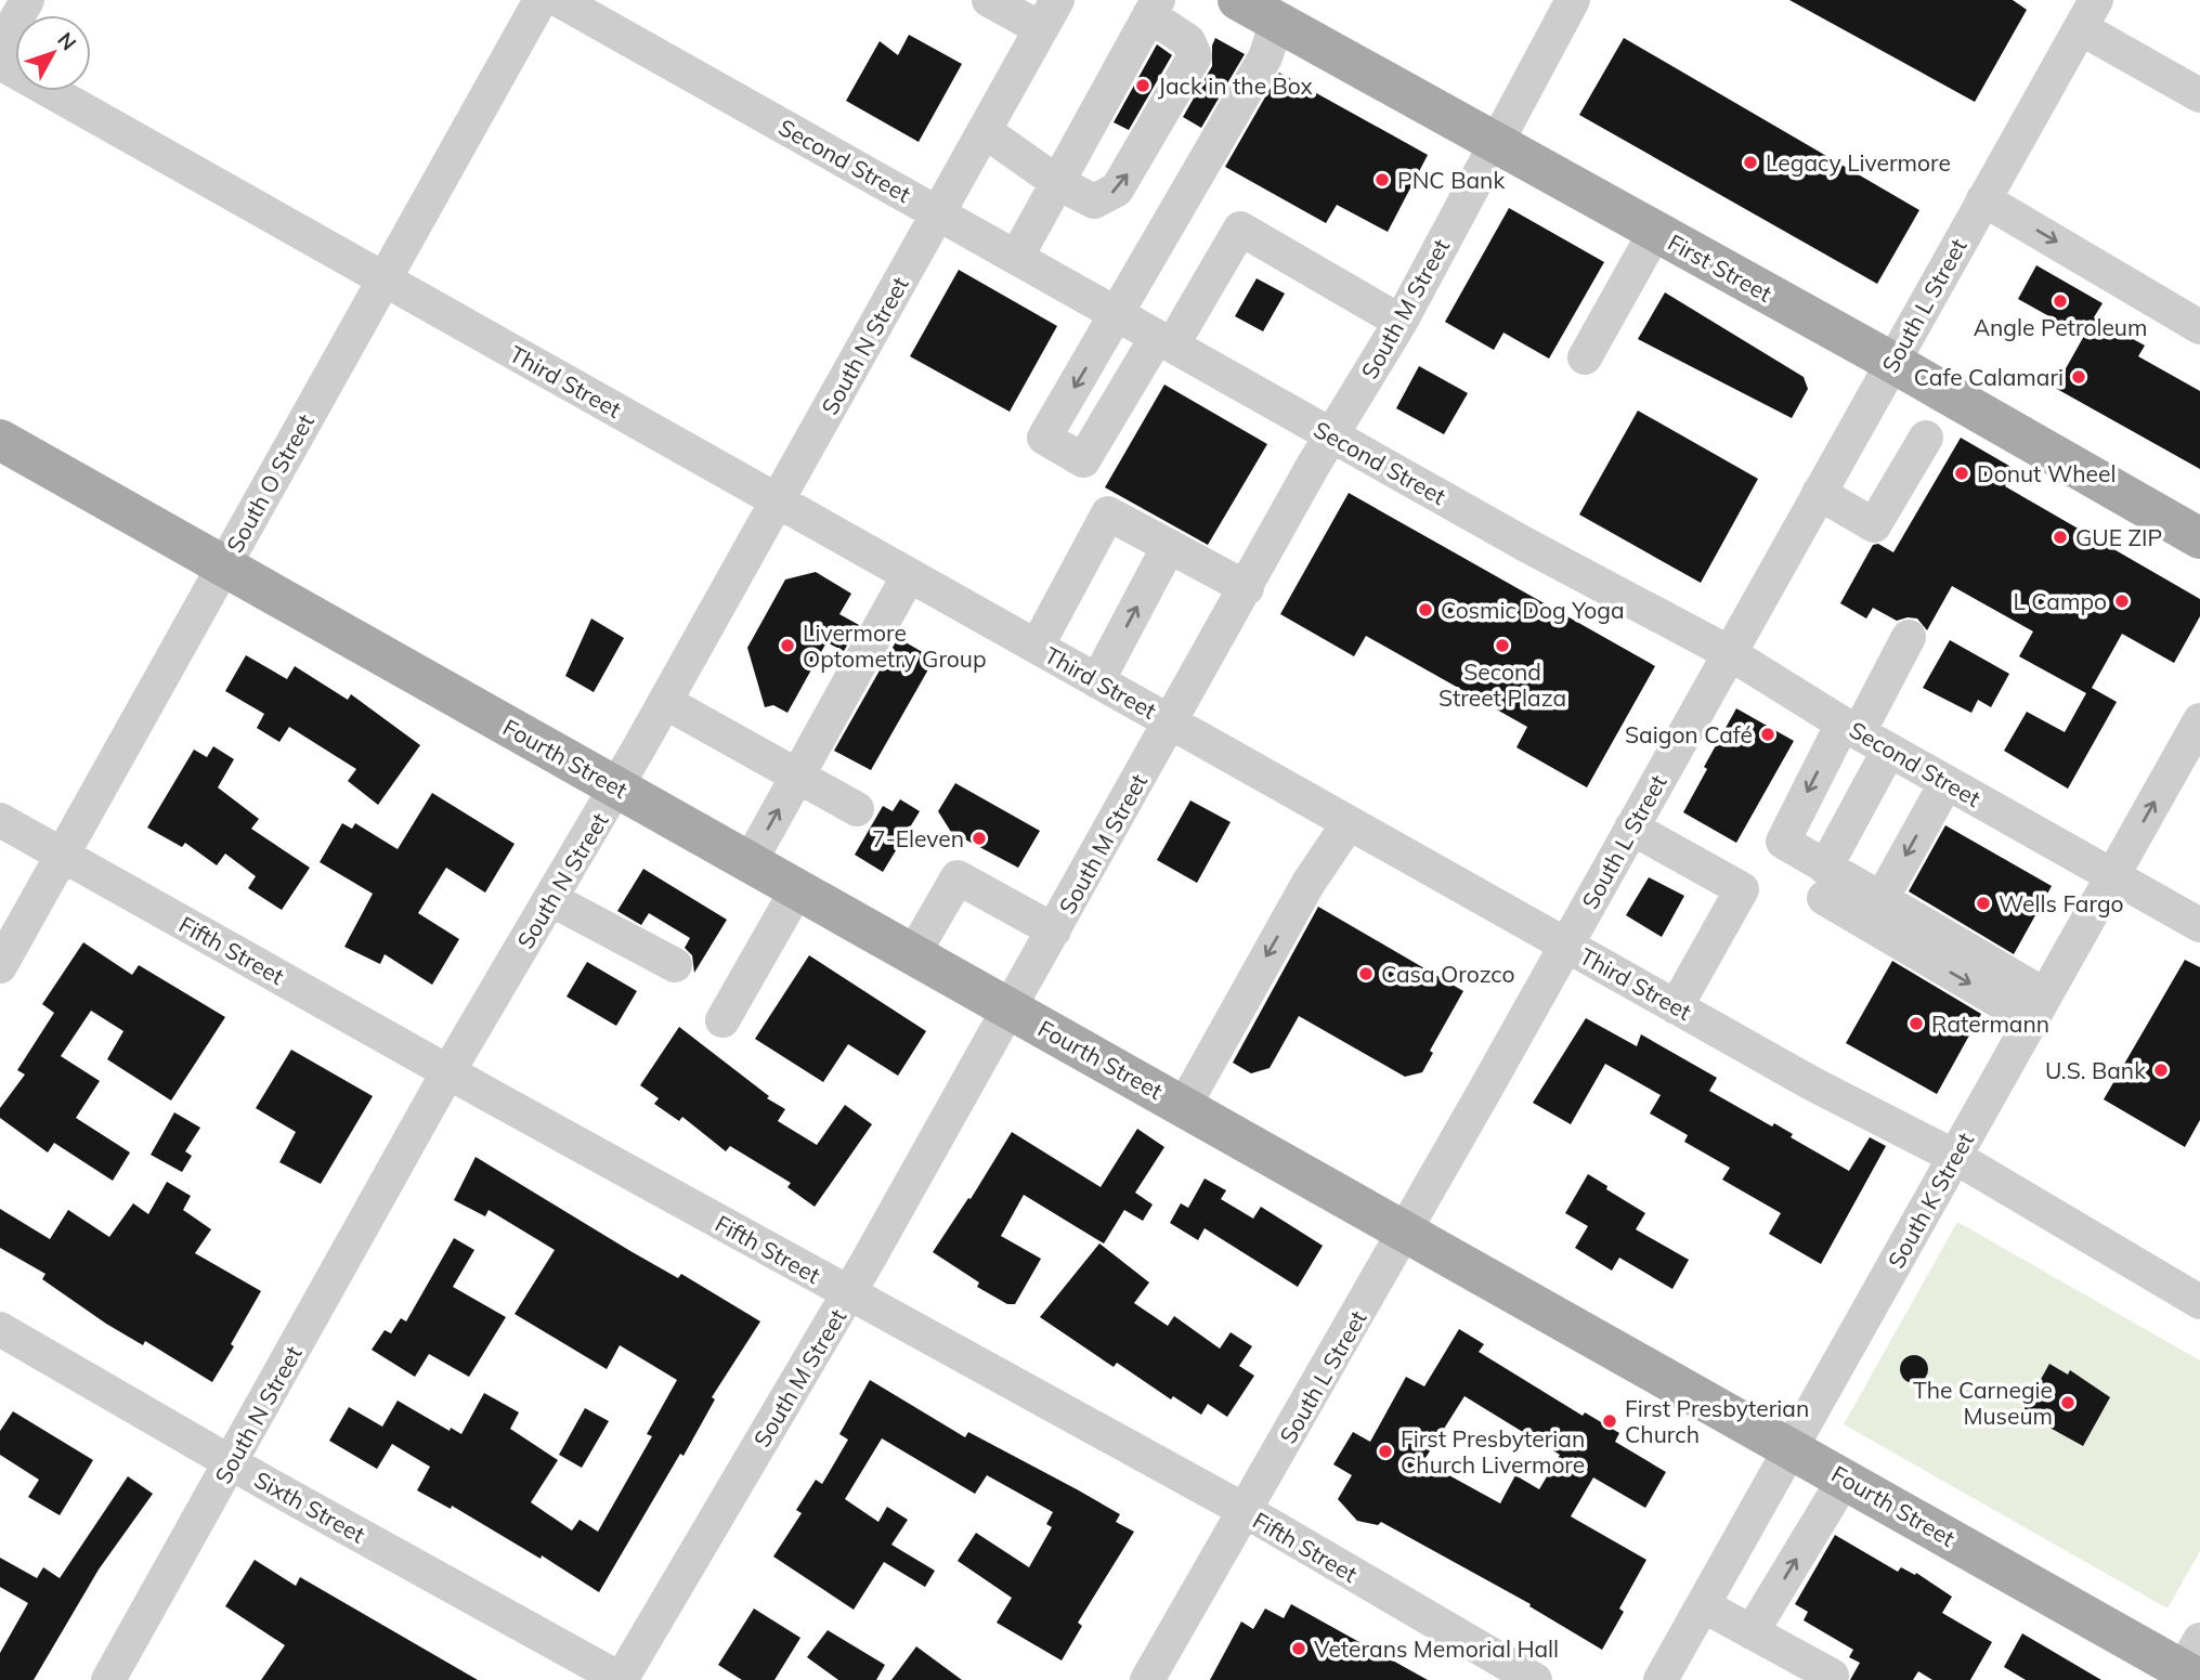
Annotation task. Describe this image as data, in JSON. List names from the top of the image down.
{
  "streets": {
    "main road": ["First Street", "Fourth Street"],
    "street": [
      "Second Street",
      "South L Street",
      "South M Street",
      "South N Street",
      "Third Street",
      "South O Street",
      "Fifth Street",
      "South K Street",
      "Sixth Street"
    ]
  },
  "crossings": [
    ["Second Street", "South L Street"],
    ["Second Street", "South M Street"],
    ["Second Street", "South N Street"],
    ["Second Street", "South K Street"],
    ["First Street", "South L Street"],
    ["First Street", "South M Street"],
    ["South L Street", "Third Street"],
    ["South L Street", "Fourth Street"],
    ["South L Street", "Fifth Street"],
    ["South M Street", "Third Street"],
    ["South M Street", "Fourth Street"],
    ["South M Street", "Fifth Street"],
    ["South M Street", "Sixth Street"],
    ["South N Street", "Third Street"],
    ["South N Street", "Fourth Street"],
    ["South N Street", "Fifth Street"],
    ["South N Street", "Sixth Street"],
    ["Third Street", "South O Street"],
    ["Third Street", "South K Street"],
    ["South O Street", "Fourth Street"],
    ["South O Street", "Fifth Street"],
    ["Fourth Street", "South K Street"]
  ],
  "places": [
    "Jack in the Box",
    "Legacy Livermore",
    "PNC Bank",
    "Angle Petroleum",
    "Cafe Calamari",
    "Donut Wheel",
    "GUE ZIP",
    "L Campo",
    "Cosmic Dog Yoga",
    "Livermore Optometry Group",
    "Second Street Plaza",
    "Saigon Café",
    "7-Eleven",
    "Wells Fargo",
    "Casa Orozco",
    "Ratermann",
    "U.S. Bank",
    "The Carnegie Museum",
    "First Presbyterian Church",
    "First Presbyterian Church Livermore",
    "Veterans Memorial Hall"
  ],
  "north": "top right"
}
